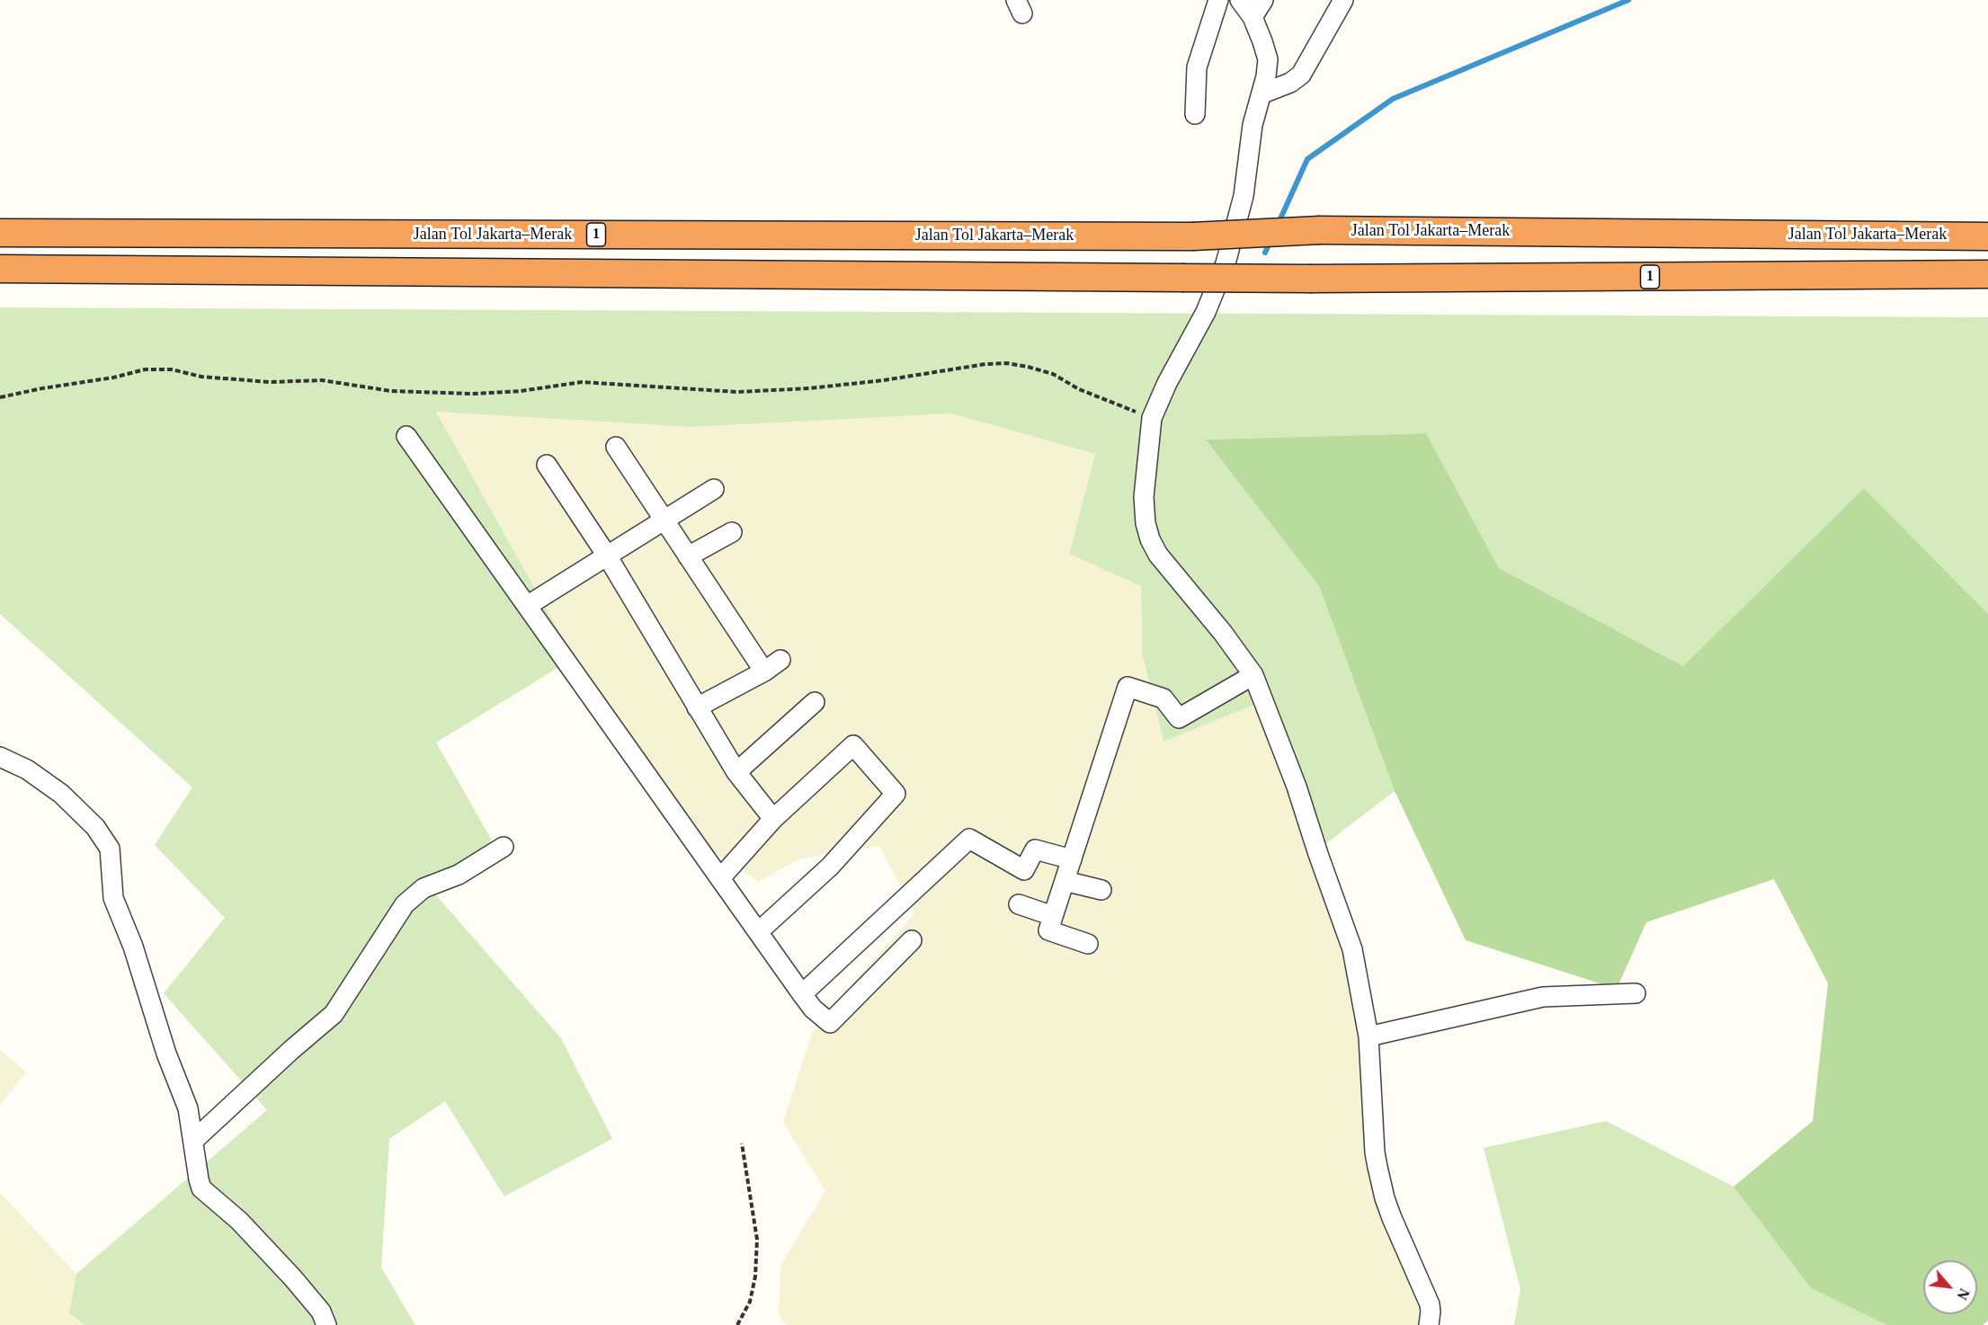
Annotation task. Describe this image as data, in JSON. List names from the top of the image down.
{
  "streets": {
    "highway": ["Jalan Tol Jakarta–Merak", "1"]
  },
  "north": "bottom right"
}
